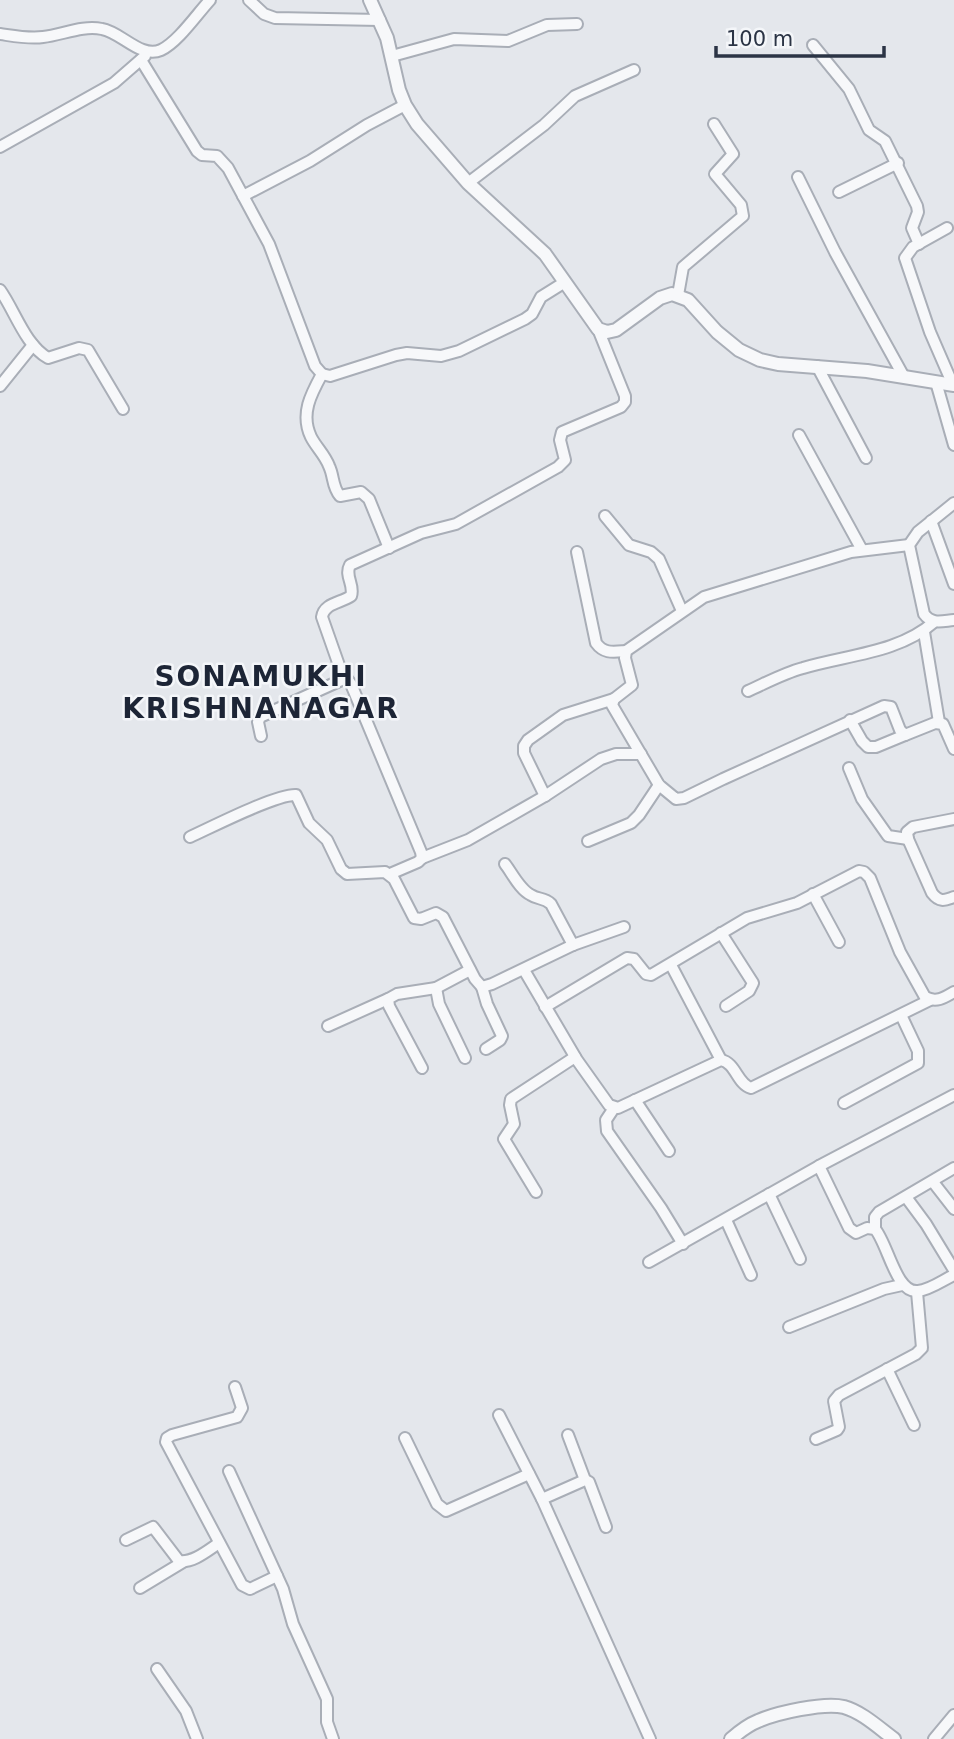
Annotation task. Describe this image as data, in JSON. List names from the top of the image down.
{
  "districts": ["SONAMUKHI KRISHNANAGAR"],
  "scale_bar": "100 m"
}
